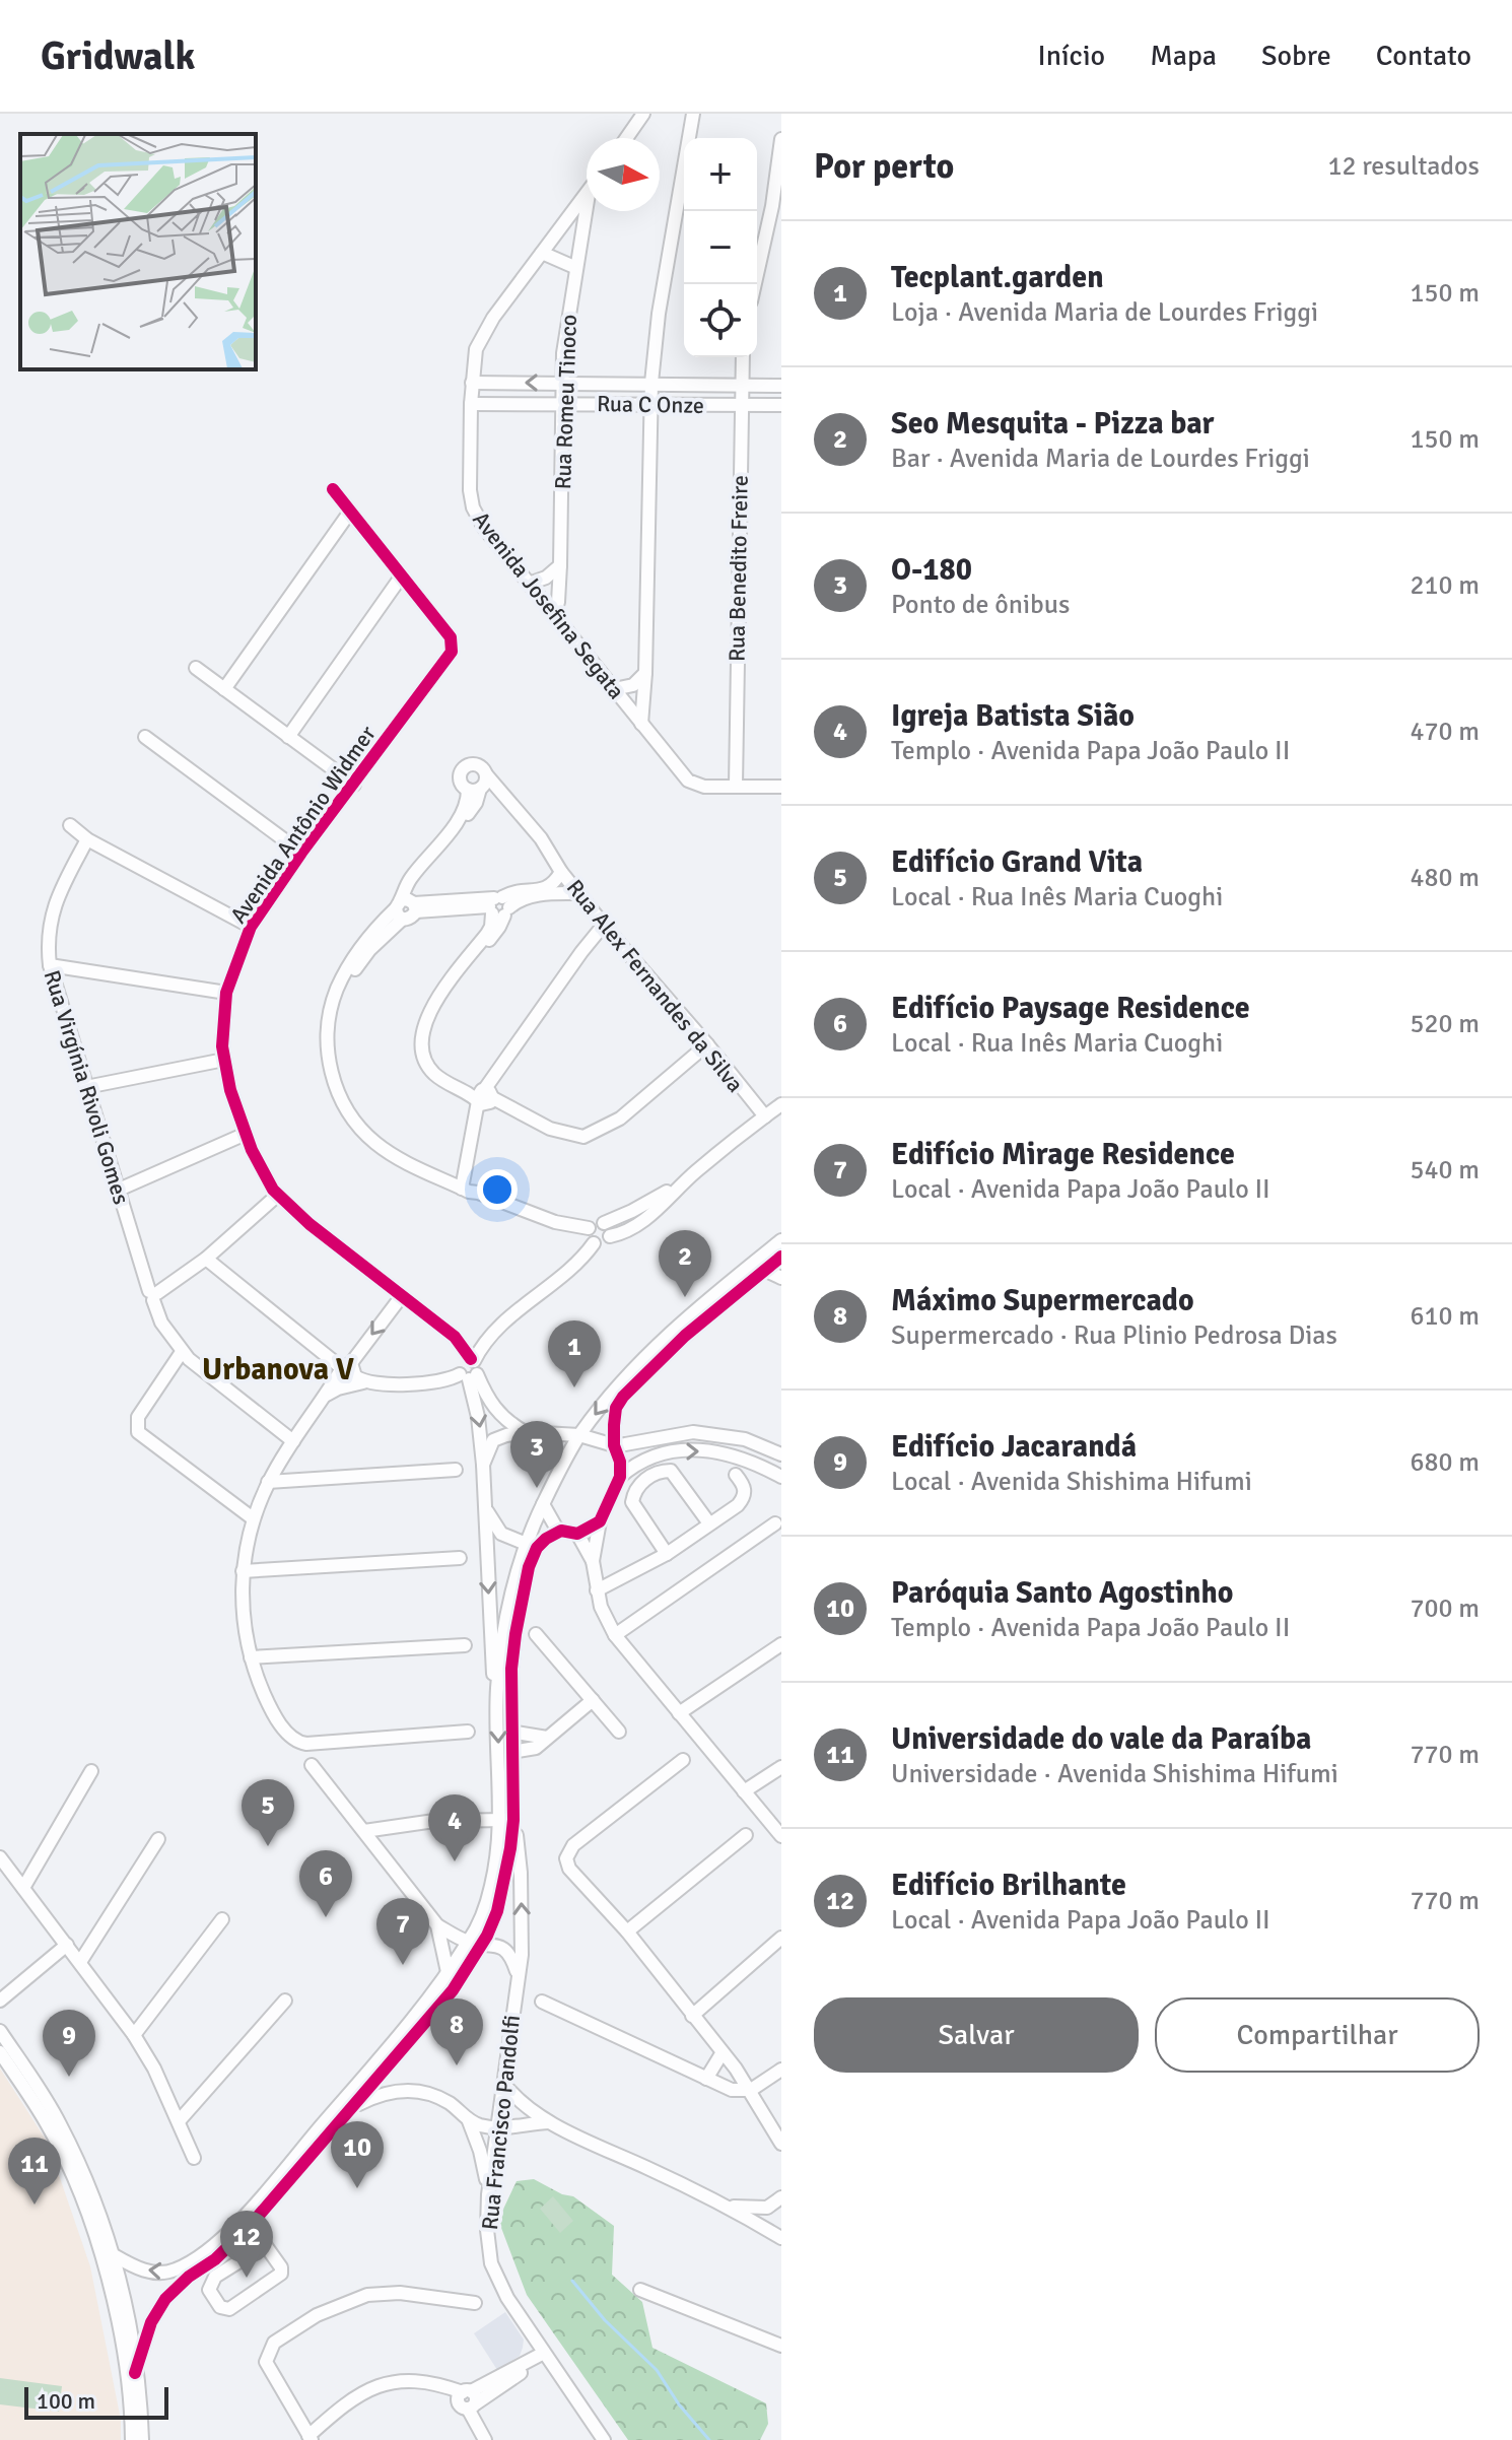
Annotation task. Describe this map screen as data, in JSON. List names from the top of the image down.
{
  "streets": {
    "street": [
      "Rua Romeu Tinoco",
      "Rua C Onze",
      "Rua Benedito Freire",
      "Avenida Josefina Segata",
      "Avenida Antônio Widmer",
      "Rua Alex Fernandes da Silva",
      "Rua Virgínia Rivoli Gomes",
      "Rua Francisco Pandolfi"
    ]
  },
  "crossings": [
    ["Rua Romeu Tinoco", "Rua C Onze"],
    ["Rua Romeu Tinoco", "Avenida Josefina Segata"],
    ["Rua C Onze", "Rua Benedito Freire"],
    ["Rua C Onze", "Avenida Josefina Segata"],
    ["Rua Benedito Freire", "Avenida Josefina Segata"]
  ],
  "districts": ["Urbanova V"],
  "scale_bar": "100 m",
  "north": "right",
  "page": {
    "header": "Gridwalk",
    "nav": [
      "Início",
      "Mapa",
      "Sobre",
      "Contato"
    ],
    "heading": ["Por perto", "12 resultados"],
    "map_buttons": ["+", "−"],
    "list": [
      {
        "mark": "1",
        "name": "Tecplant.garden",
        "note": "Loja · Avenida Maria de Lourdes Friggi",
        "value": "150 m"
      },
      {
        "mark": "2",
        "name": "Seo Mesquita - Pizza bar",
        "note": "Bar · Avenida Maria de Lourdes Friggi",
        "value": "150 m"
      },
      {
        "mark": "3",
        "name": "O-180",
        "note": "Ponto de ônibus",
        "value": "210 m"
      },
      {
        "mark": "4",
        "name": "Igreja Batista Sião",
        "note": "Templo · Avenida Papa João Paulo II",
        "value": "470 m"
      },
      {
        "mark": "5",
        "name": "Edifício Grand Vita",
        "note": "Local · Rua Inês Maria Cuoghi",
        "value": "480 m"
      },
      {
        "mark": "6",
        "name": "Edifício Paysage Residence",
        "note": "Local · Rua Inês Maria Cuoghi",
        "value": "520 m"
      },
      {
        "mark": "7",
        "name": "Edifício Mirage Residence",
        "note": "Local · Avenida Papa João Paulo II",
        "value": "540 m"
      },
      {
        "mark": "8",
        "name": "Máximo Supermercado",
        "note": "Supermercado · Rua Plinio Pedrosa Dias",
        "value": "610 m"
      },
      {
        "mark": "9",
        "name": "Edifício Jacarandá",
        "note": "Local · Avenida Shishima Hifumi",
        "value": "680 m"
      },
      {
        "mark": "10",
        "name": "Paróquia Santo Agostinho",
        "note": "Templo · Avenida Papa João Paulo II",
        "value": "700 m"
      },
      {
        "mark": "11",
        "name": "Universidade do vale da Paraíba",
        "note": "Universidade · Avenida Shishima Hifumi",
        "value": "770 m"
      },
      {
        "mark": "12",
        "name": "Edifício Brilhante",
        "note": "Local · Avenida Papa João Paulo II",
        "value": "770 m"
      }
    ],
    "pins": [
      "2",
      "1",
      "3",
      "5",
      "4",
      "6",
      "7",
      "8",
      "9",
      "10",
      "11",
      "12"
    ],
    "buttons": ["Salvar", "Compartilhar"],
    "scale": "100 m"
  }
}
